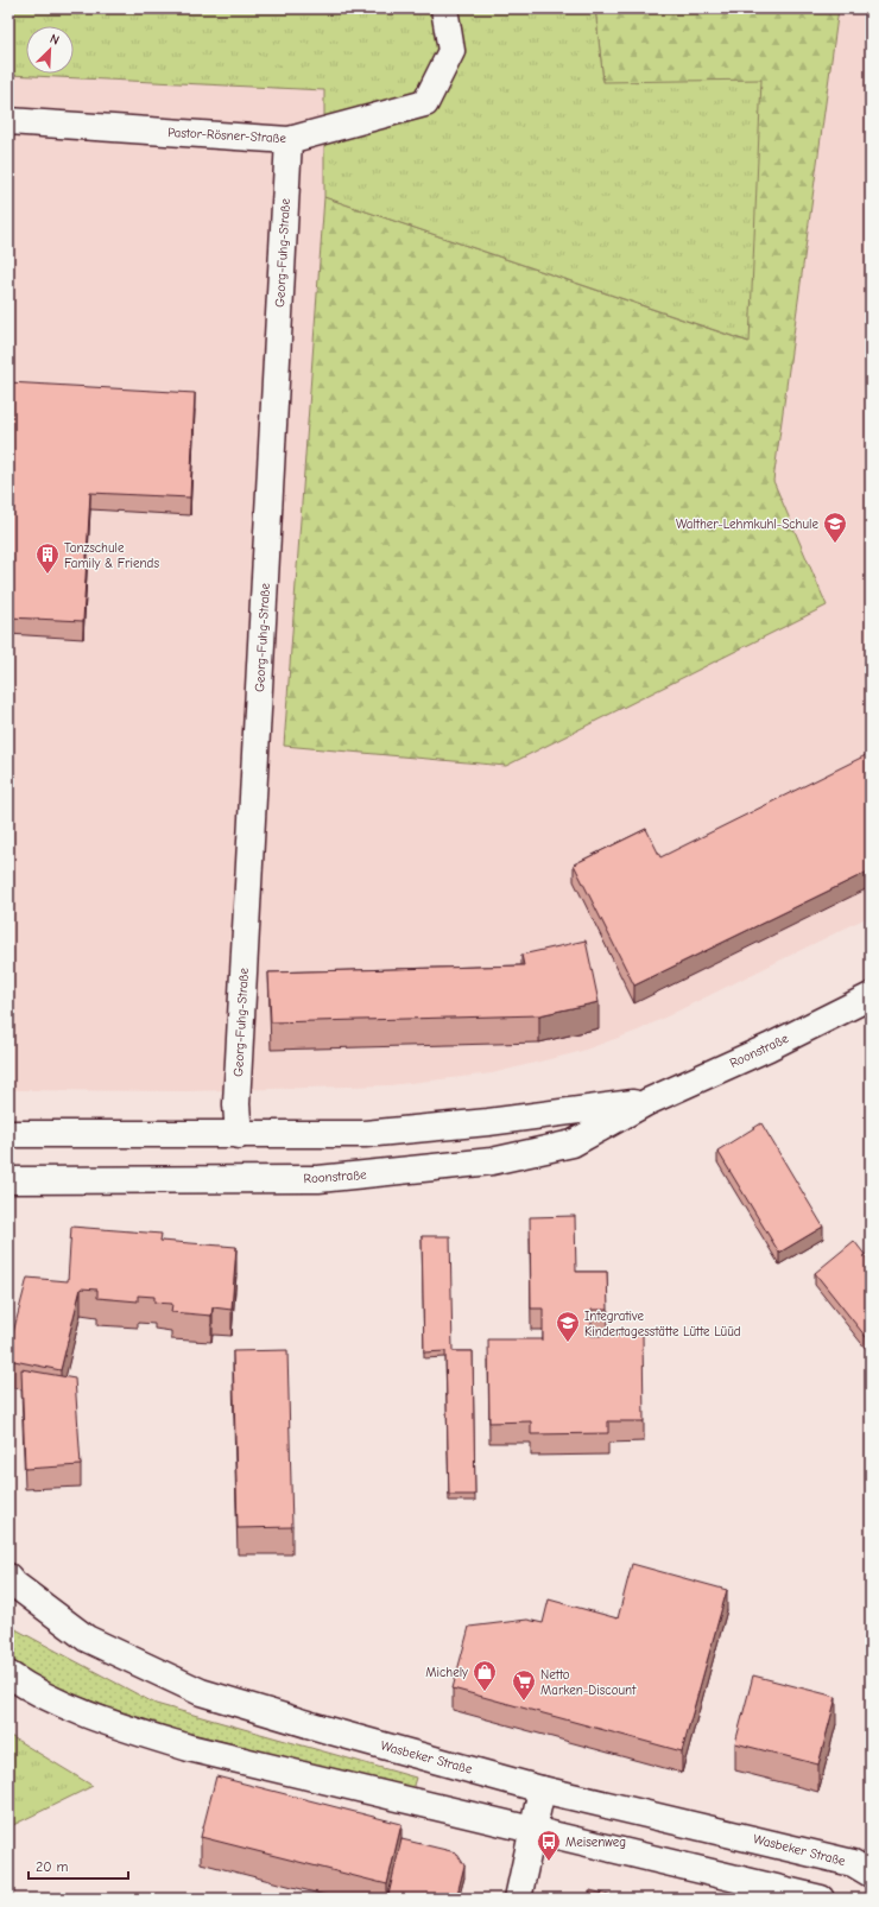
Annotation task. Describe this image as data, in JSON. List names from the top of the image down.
{
  "streets": {
    "street": [
      "Pastor-Rösner-Straße",
      "Georg-Fuhg-Straße",
      "Roonstraße",
      "Wasbeker Straße"
    ]
  },
  "crossings": [
    ["Pastor-Rösner-Straße", "Georg-Fuhg-Straße"],
    ["Georg-Fuhg-Straße", "Roonstraße"]
  ],
  "places": {
    "school or university": ["Walther-Lehmkuhl-Schule", "Integrative Kindertagesstätte Lütte Lüüd"],
    "building": ["Tanzschule Family & Friends"],
    "shop": ["Michely"],
    "supermarket": ["Netto Marken-Discount"],
    "bus stop": ["Meisenweg"]
  },
  "scale_bar": "20 m",
  "north": "top right"
}
